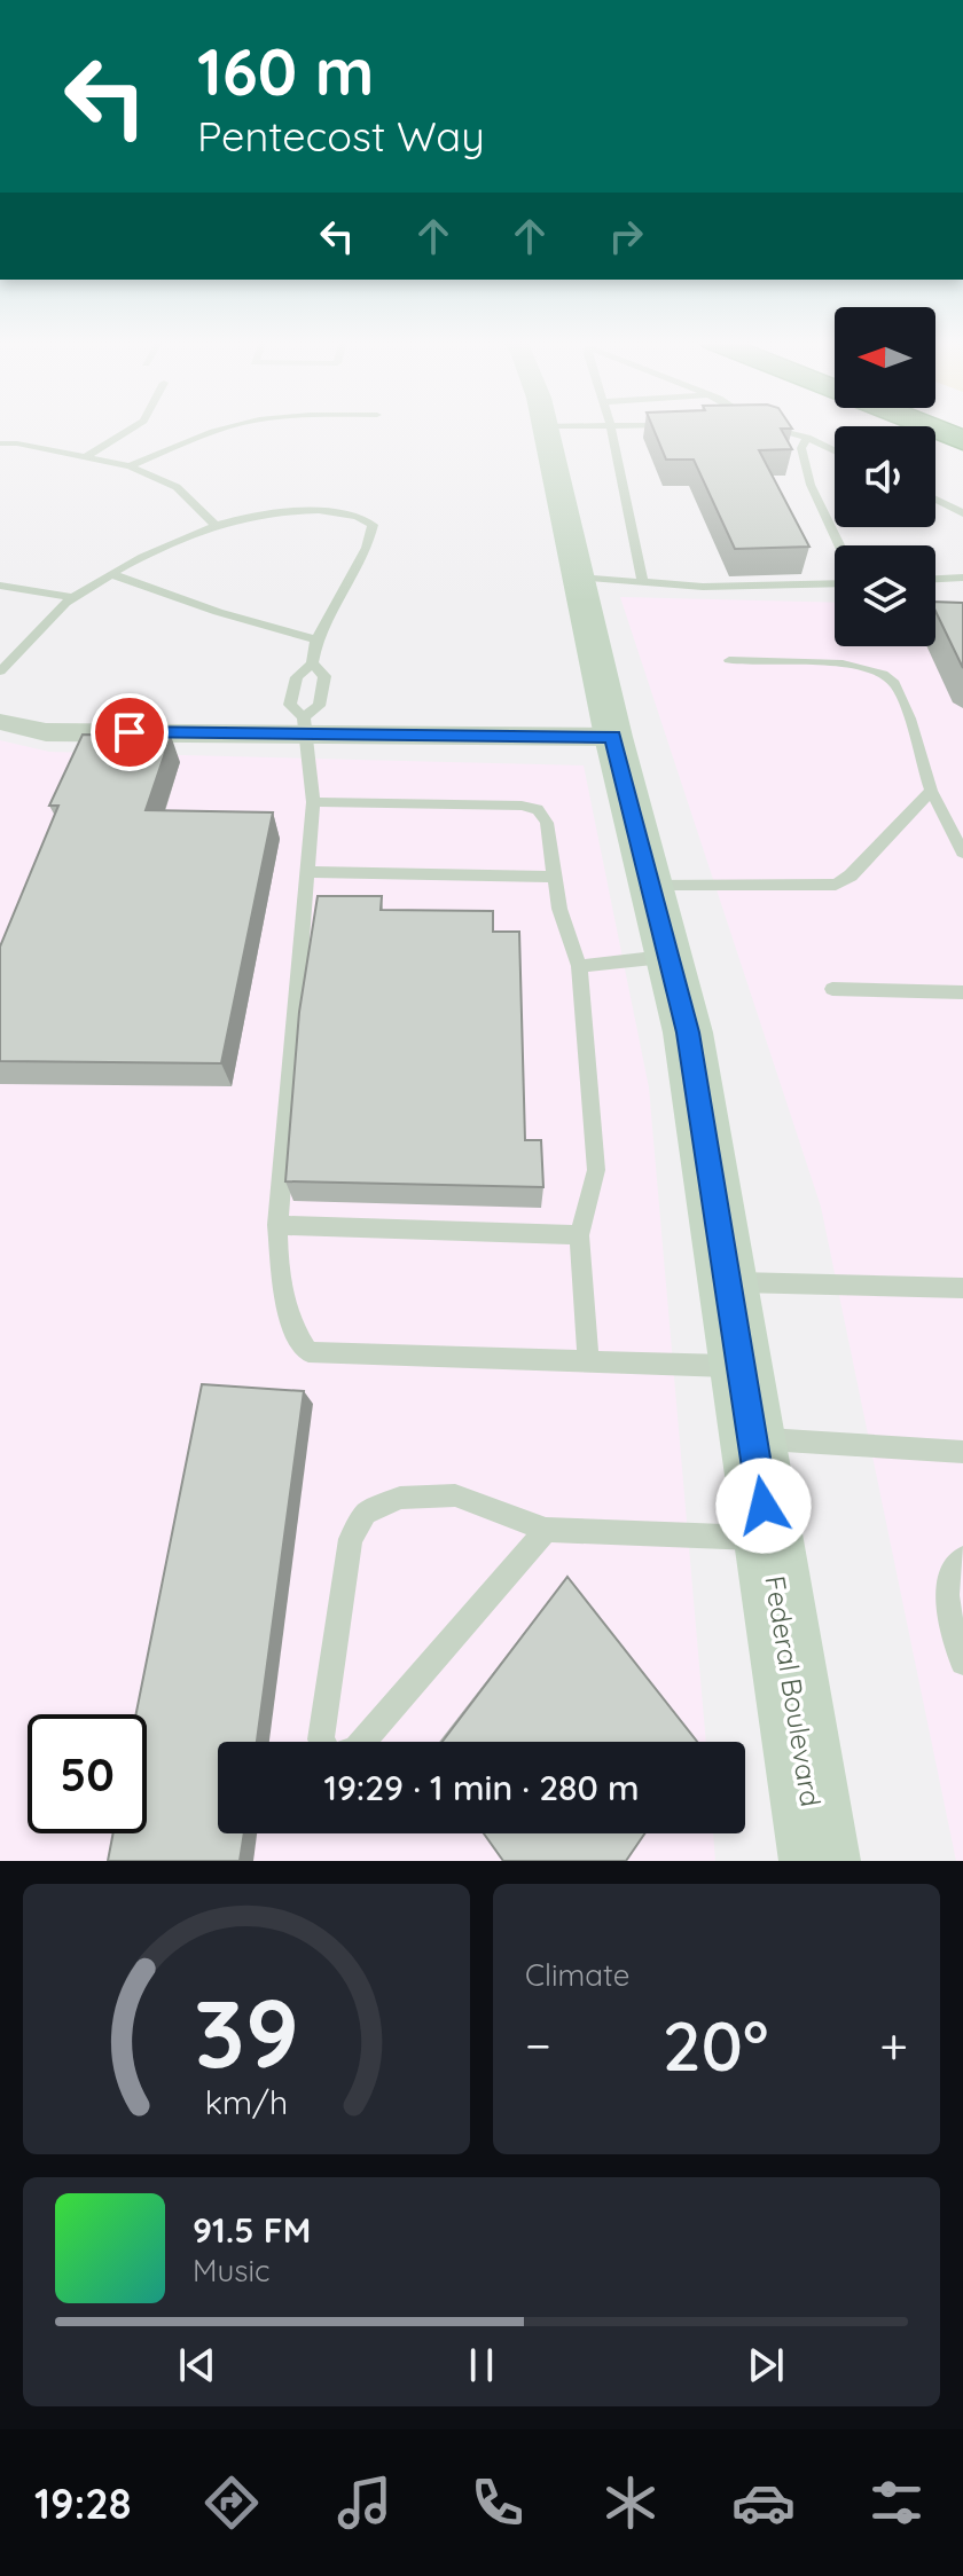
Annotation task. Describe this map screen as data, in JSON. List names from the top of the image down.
{
  "streets": {
    "main road": ["Federal Boulevard"]
  },
  "north": "left",
  "page": {
    "turn": ["160 m", "Pentecost Way"],
    "limit": "50",
    "trip": "19:29 · 1 min · 280 m",
    "tile": "Climate",
    "heat": ["−", "20°", "+"],
    "song": ["91.5 FM", "Music"],
    "tabs": "19:28",
    "gauge": ["39", "km/h"]
  }
}
